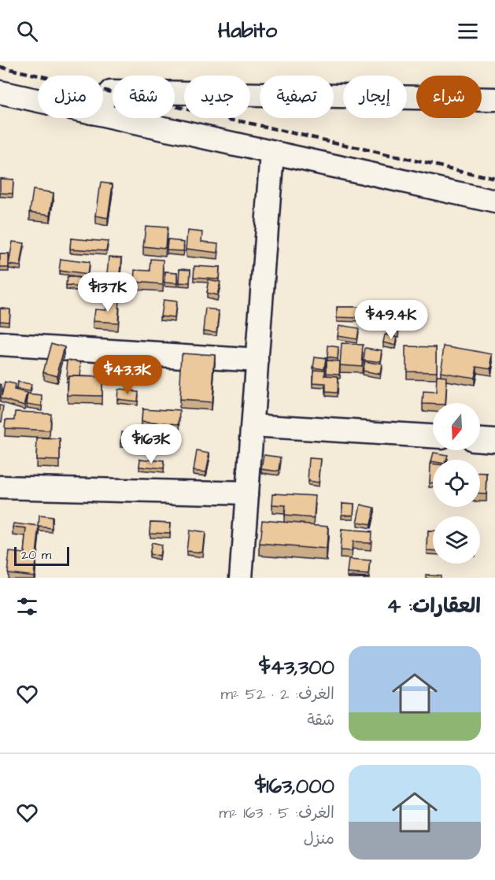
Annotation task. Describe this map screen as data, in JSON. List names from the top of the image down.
{
  "scale_bar": "20 m",
  "north": "bottom",
  "page": {
    "header": "Habito",
    "chip": [
      "شراء",
      "إيجار",
      "تصفية",
      "جديد",
      "شقة",
      "منزل"
    ],
    "price": [
      "$137K",
      "$49.4K",
      "$43.3K",
      "$163K"
    ],
    "scale": "20 m",
    "heading": "العقارات: 4",
    "list": [
      {
        "name": "$43,300",
        "note": "الغرف: 2 · 52 m² · شقة"
      },
      {
        "name": "$163,000",
        "note": "الغرف: 5 · 163 m² · منزل"
      }
    ]
  }
}
